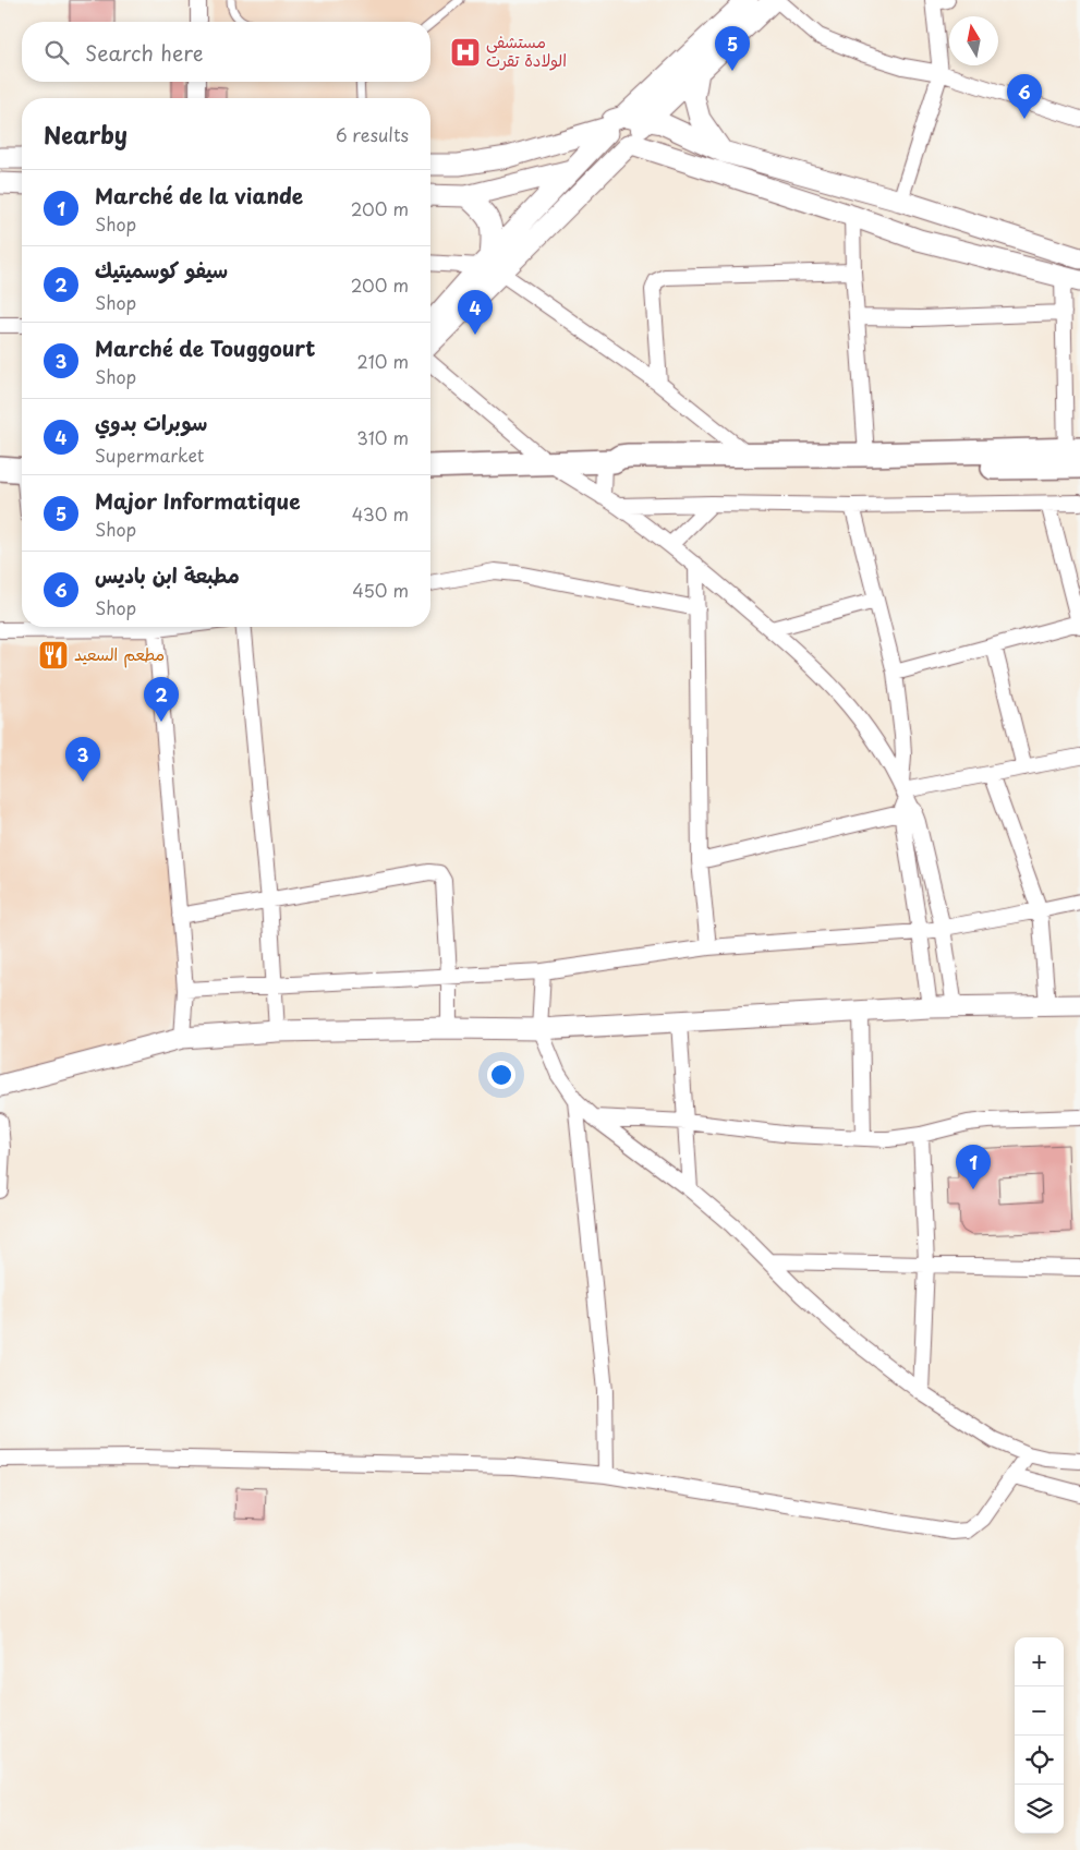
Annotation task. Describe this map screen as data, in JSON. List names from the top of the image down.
{
  "places": {
    "hospital": ["مستشفى الولادة تقرت"],
    "restaurant": ["مطعم السعيد"]
  },
  "north": "top",
  "page": {
    "search": "Search here",
    "pins": [
      "5",
      "6",
      "4",
      "2",
      "3",
      "1"
    ],
    "heading": ["Nearby", "6 results"],
    "list": [
      {
        "mark": "1",
        "name": "Marché de la viande",
        "note": "Shop",
        "value": "200 m"
      },
      {
        "mark": "2",
        "name": "سيفو كوسميتيك",
        "note": "Shop",
        "value": "200 m"
      },
      {
        "mark": "3",
        "name": "Marché de Touggourt",
        "note": "Shop",
        "value": "210 m"
      },
      {
        "mark": "4",
        "name": "سوبرات بدوي",
        "note": "Supermarket",
        "value": "310 m"
      },
      {
        "mark": "5",
        "name": "Major Informatique",
        "note": "Shop",
        "value": "430 m"
      },
      {
        "mark": "6",
        "name": "مطبعة ابن باديس",
        "note": "Shop",
        "value": "450 m"
      }
    ],
    "map_buttons": ["+", "−"]
  }
}
